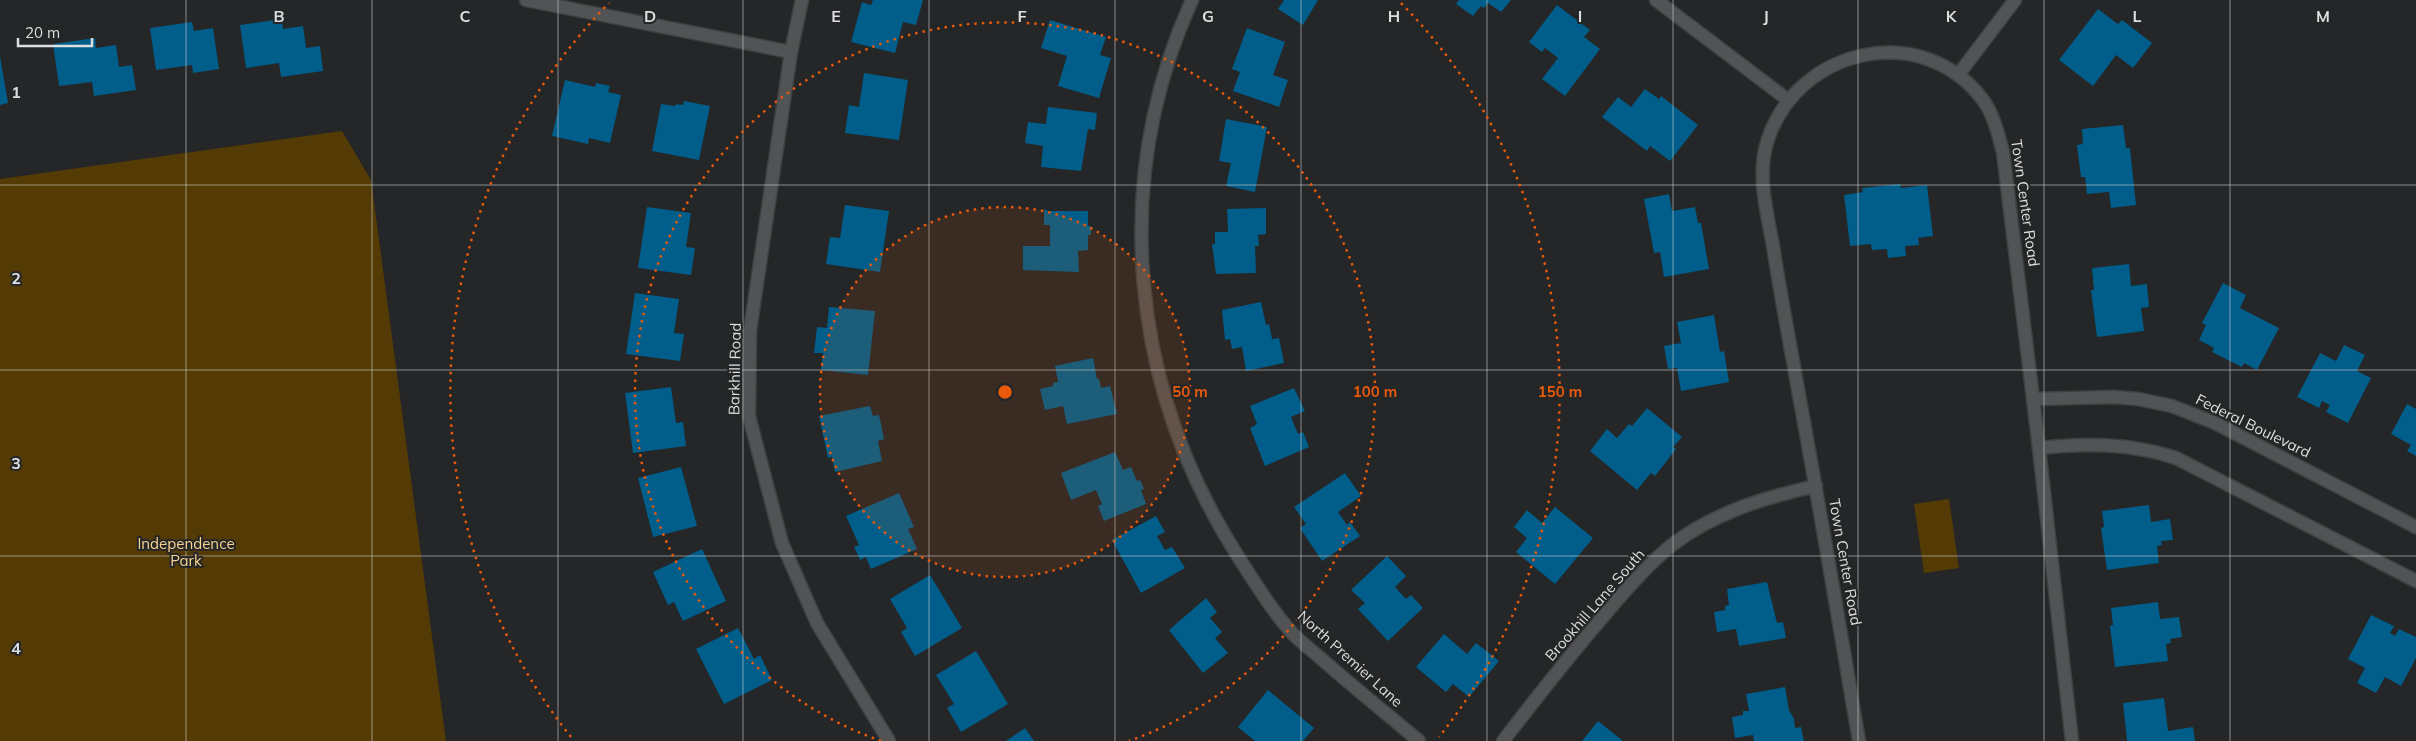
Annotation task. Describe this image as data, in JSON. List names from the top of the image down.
{
  "streets": {
    "street": [
      "Town Center Road",
      "Barkhill Road",
      "Federal Boulevard",
      "Brookhill Lane South",
      "North Premier Lane"
    ]
  },
  "crossings": [
    ["Town Center Road", "Federal Boulevard"],
    ["Town Center Road", "Brookhill Lane South"]
  ],
  "parks": ["Independence Park"],
  "scale_bar": "20 m",
  "grid": {
    "columns": [
      "B",
      "C",
      "D",
      "E",
      "F",
      "G",
      "H",
      "I",
      "J",
      "K",
      "L",
      "M"
    ],
    "rows": [
      "1",
      "2",
      "3",
      "4"
    ]
  },
  "rings": ["50 m", "100 m", "150 m"]
}
